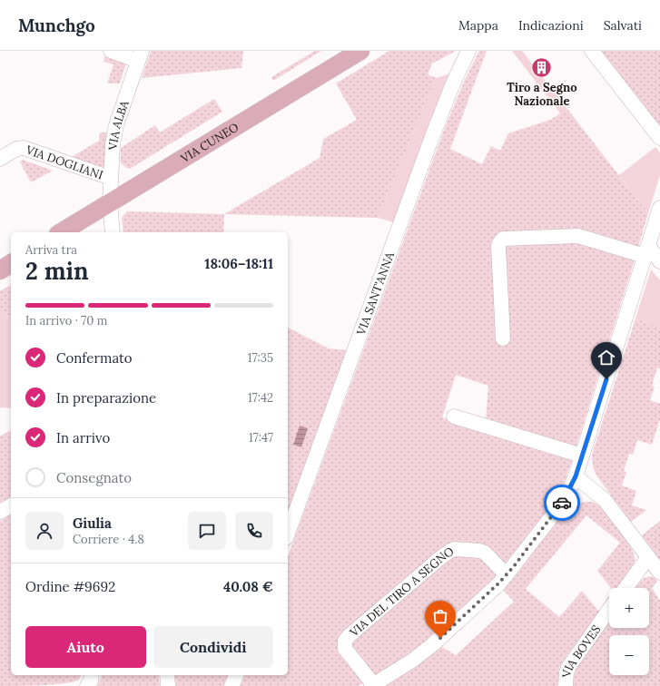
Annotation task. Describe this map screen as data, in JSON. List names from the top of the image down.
{
  "streets": {
    "main road": ["VIA CUNEO"],
    "street": [
      "VIA ALBA",
      "VIA DOGLIANI",
      "VIA SANT'ANNA",
      "VIA DEL TIRO A SEGNO",
      "VIA BOVES"
    ]
  },
  "crossings": [
    ["VIA ALBA", "VIA CUNEO"],
    ["VIA ALBA", "VIA DOGLIANI"]
  ],
  "places": {
    "building": ["Tiro a Segno Nazionale"]
  },
  "page": {
    "header": "Munchgo",
    "nav": ["Mappa", "Indicazioni", "Salvati"],
    "heading": ["2 min", "Arriva tra", "18:06–18:11"],
    "panel": [
      "Giulia",
      "Corriere · 4.8",
      "Ordine #9692",
      "40.08 €"
    ],
    "bar": "In arrivo · 70 m",
    "list": [
      ["Confermato", "17:35"],
      ["In preparazione", "17:42"],
      ["In arrivo", "17:47"],
      "Consegnato"
    ],
    "map_buttons": ["+", "−"],
    "buttons": ["Aiuto", "Condividi"]
  }
}
